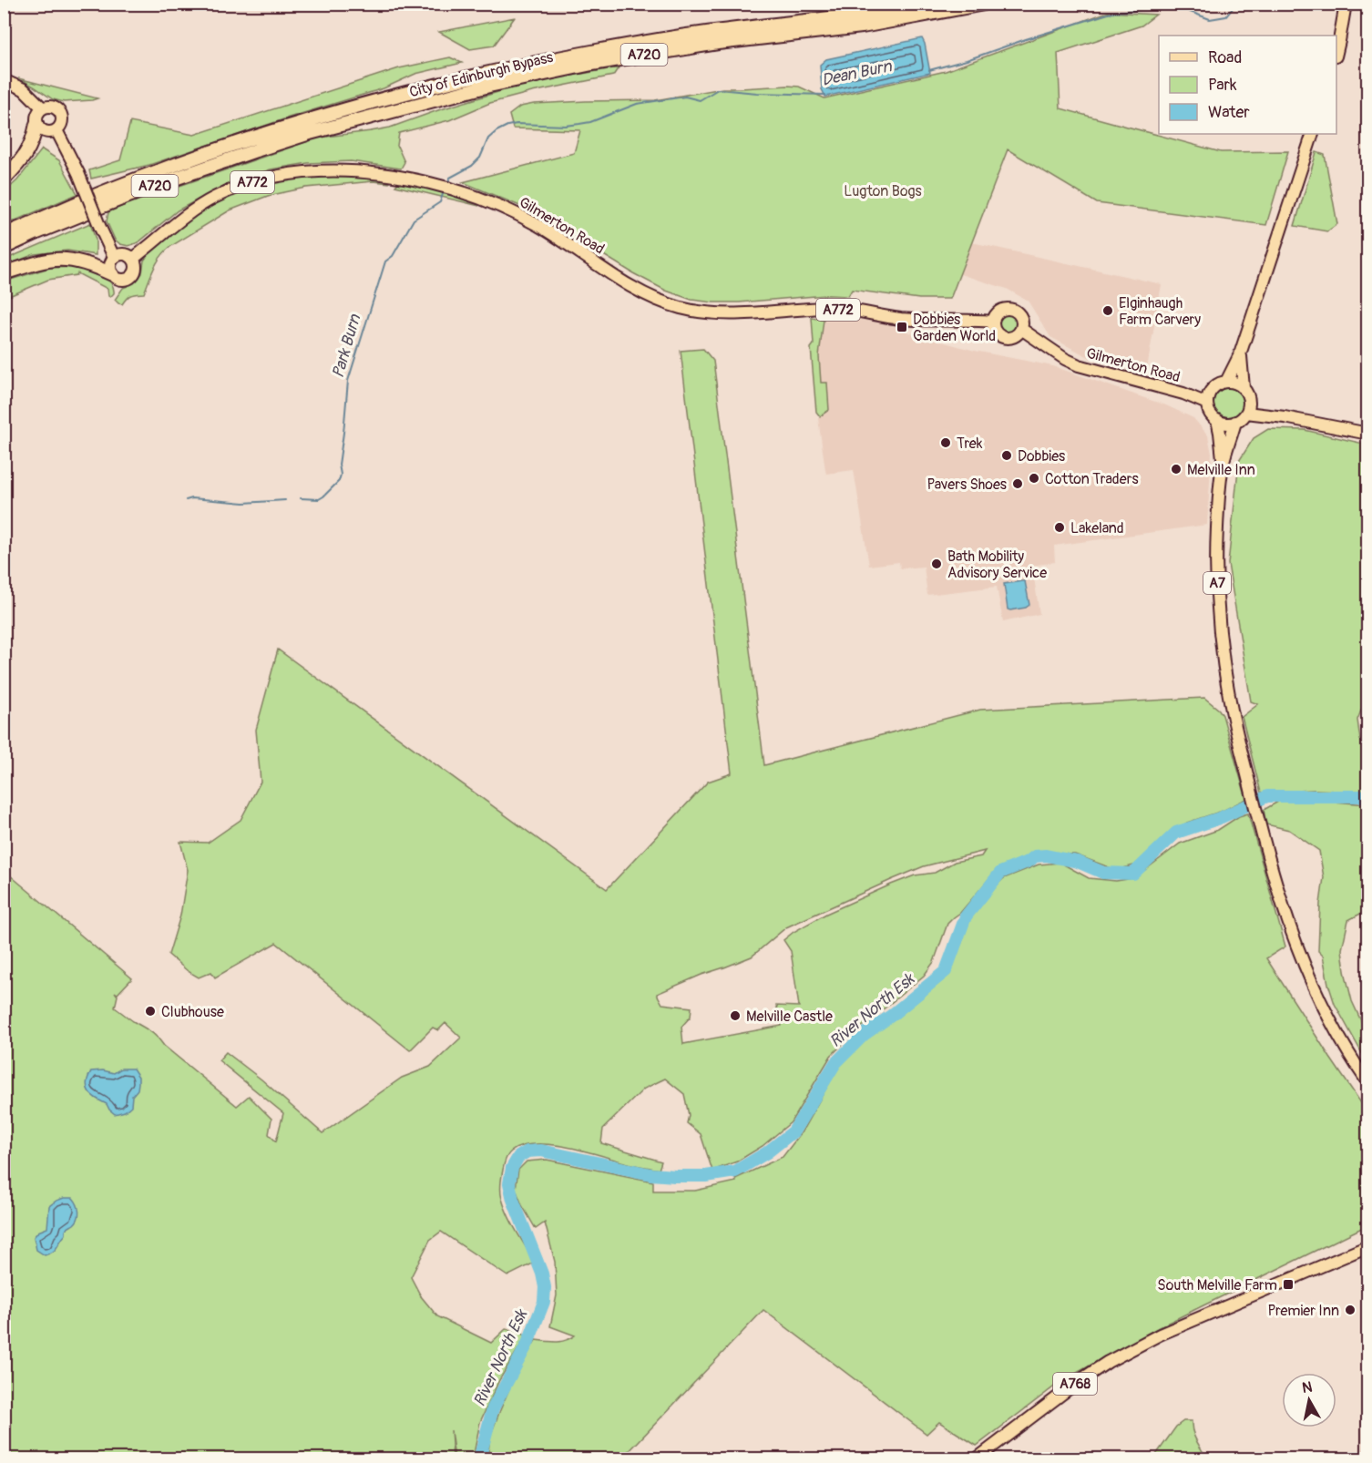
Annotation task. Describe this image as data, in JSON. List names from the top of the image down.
{
  "streets": {
    "highway": ["A720", "City of Edinburgh Bypass"],
    "main road": [
      "A772",
      "Gilmerton Road",
      "A7",
      "A768"
    ]
  },
  "crossings": [
    ["A772", "Gilmerton Road"],
    ["Gilmerton Road", "A7"]
  ],
  "water": ["Dean Burn", "Park Burn", "River North Esk"],
  "parks": ["Lugton Bogs"],
  "places": {
    "other": [
      "Elginhaugh Farm Carvery",
      "Trek",
      "Dobbies",
      "Melville Inn",
      "Cotton Traders",
      "Pavers Shoes",
      "Lakeland",
      "Bath Mobility Advisory Service",
      "Clubhouse",
      "Melville Castle",
      "Premier Inn"
    ],
    "transit": ["Dobbies Garden World", "South Melville Farm"]
  },
  "legend": ["Road", "Park", "Water"],
  "north": "top"
}
